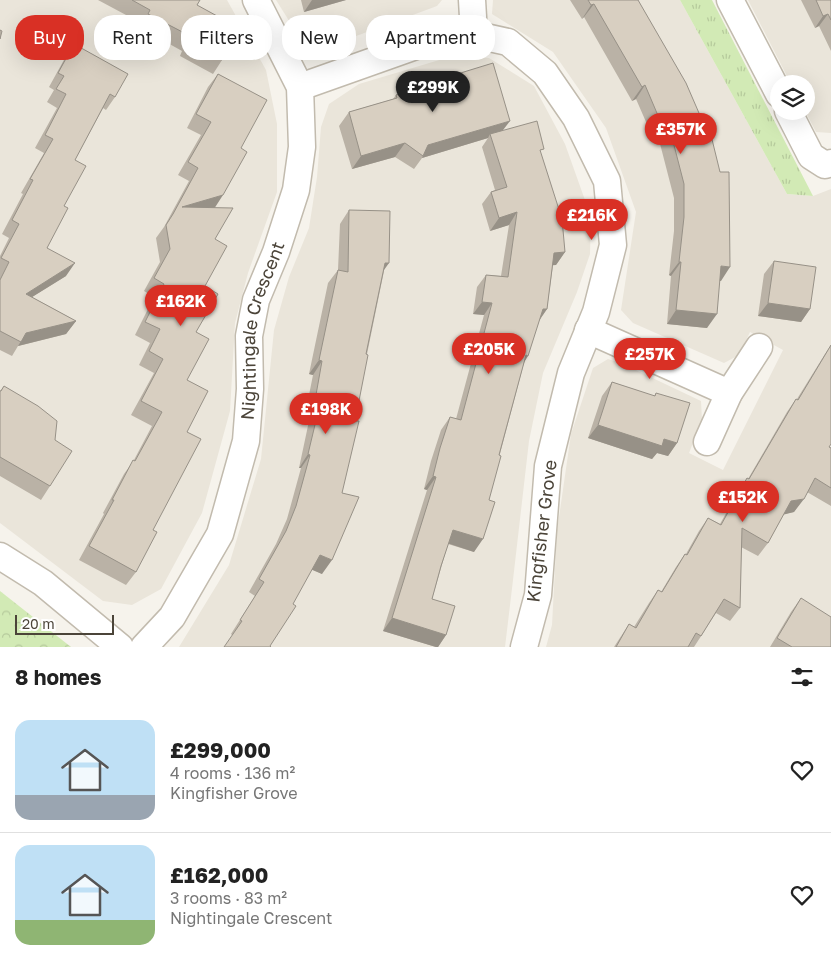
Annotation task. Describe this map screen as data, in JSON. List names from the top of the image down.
{
  "streets": {
    "street": ["Nightingale Crescent", "Kingfisher Grove"]
  },
  "crossings": [
    ["Nightingale Crescent", "Kingfisher Grove"]
  ],
  "scale_bar": "20 m",
  "page": {
    "chip": [
      "Buy",
      "Rent",
      "Filters",
      "New",
      "Apartment"
    ],
    "price": [
      "£299K",
      "£357K",
      "£216K",
      "£162K",
      "£205K",
      "£257K",
      "£198K",
      "£152K"
    ],
    "scale": "20 m",
    "heading": "8 homes",
    "list": [
      {
        "name": "£299,000",
        "note": "4 rooms · 136 m² · Kingfisher Grove"
      },
      {
        "name": "£162,000",
        "note": "3 rooms · 83 m² · Nightingale Crescent"
      }
    ]
  }
}
